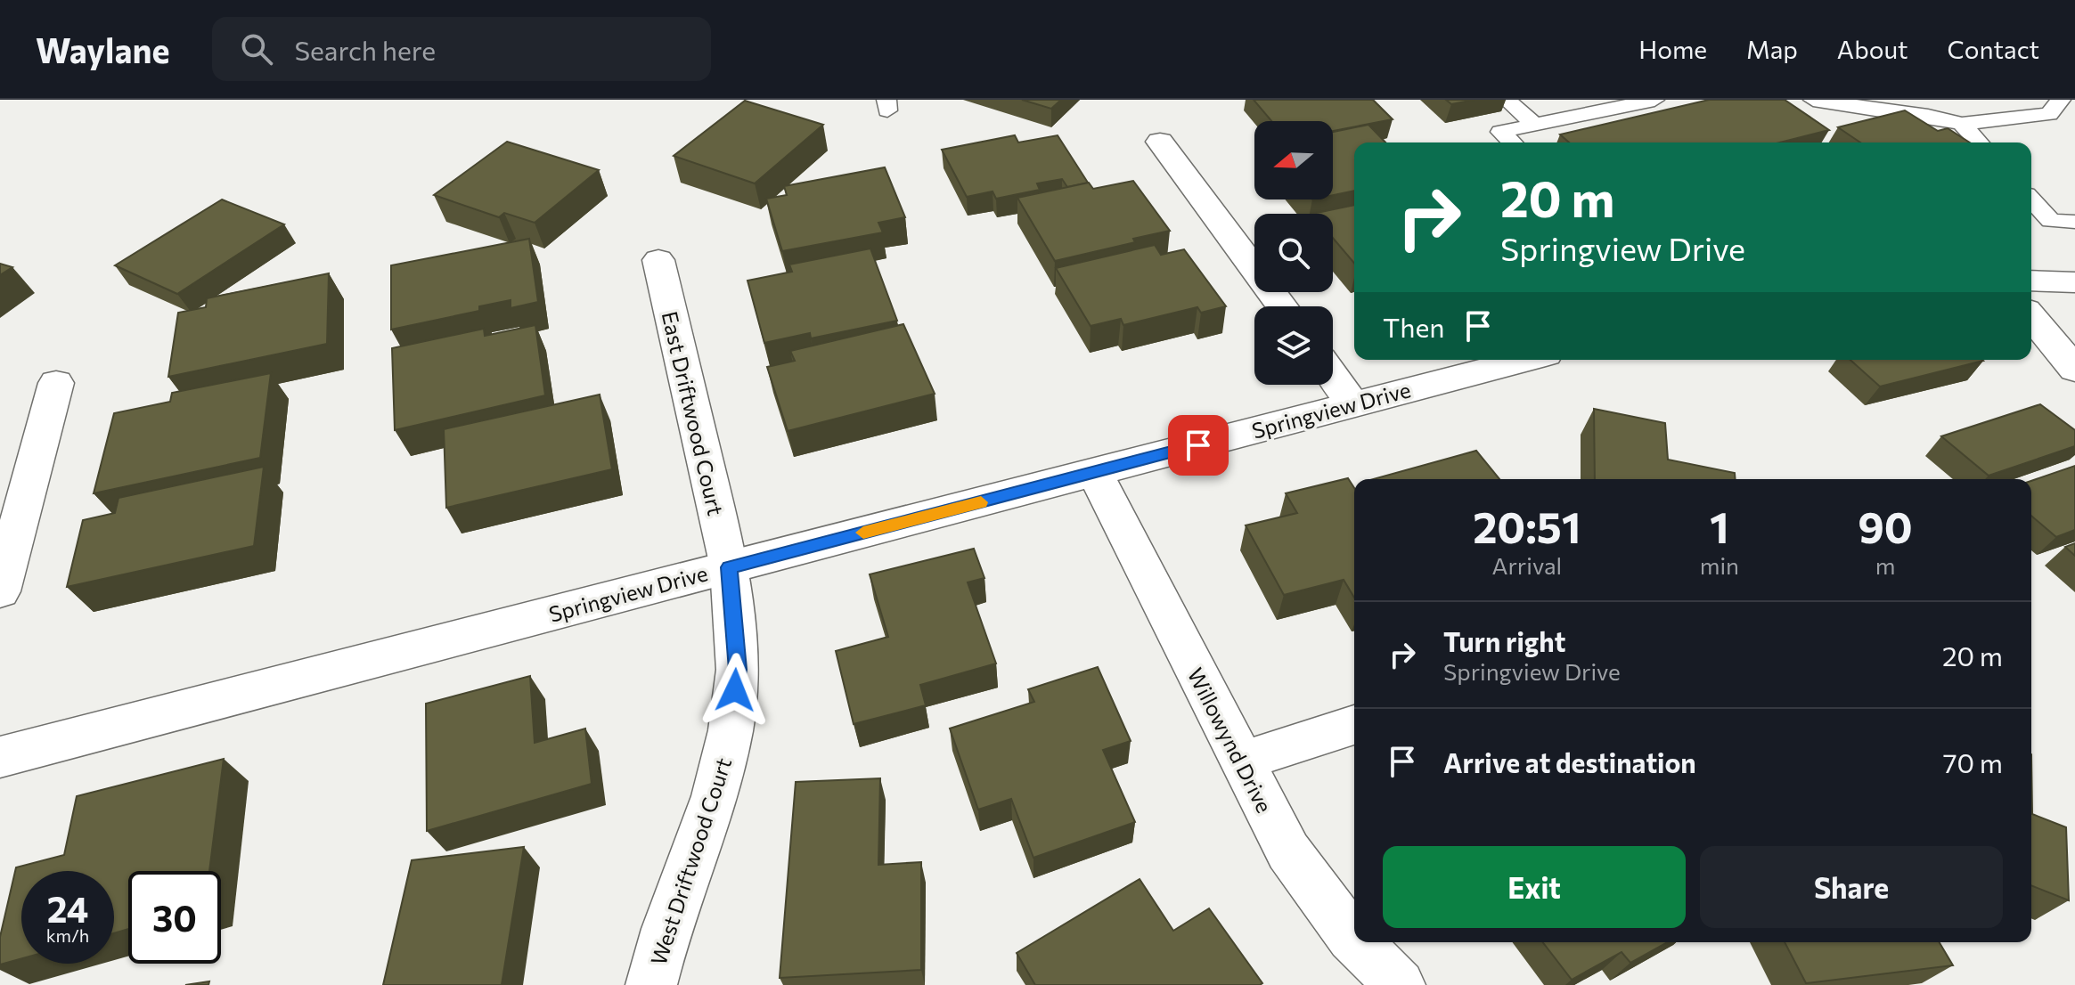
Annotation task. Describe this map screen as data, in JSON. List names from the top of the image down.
{
  "streets": {
    "street": [
      "Springview Drive",
      "East Driftwood Court",
      "Willowynd Drive",
      "West Driftwood Court"
    ]
  },
  "crossings": [
    ["Springview Drive", "East Driftwood Court"],
    ["Springview Drive", "Willowynd Drive"],
    ["Springview Drive", "West Driftwood Court"],
    ["East Driftwood Court", "West Driftwood Court"]
  ],
  "north": "left",
  "page": {
    "header": "Waylane",
    "search": "Search here",
    "nav": [
      "Home",
      "Map",
      "About",
      "Contact"
    ],
    "turn": ["20 m", "Springview Drive"],
    "then": "Then",
    "eta": [
      "20:51",
      "Arrival",
      "1",
      "min",
      "90",
      "m"
    ],
    "list": [
      {
        "name": "Turn right",
        "note": "Springview Drive",
        "value": "20 m"
      },
      {
        "name": "Arrive at destination",
        "value": "70 m"
      }
    ],
    "buttons": ["Exit", "Share"],
    "speed": "24 km/h",
    "limit": "30"
  }
}
